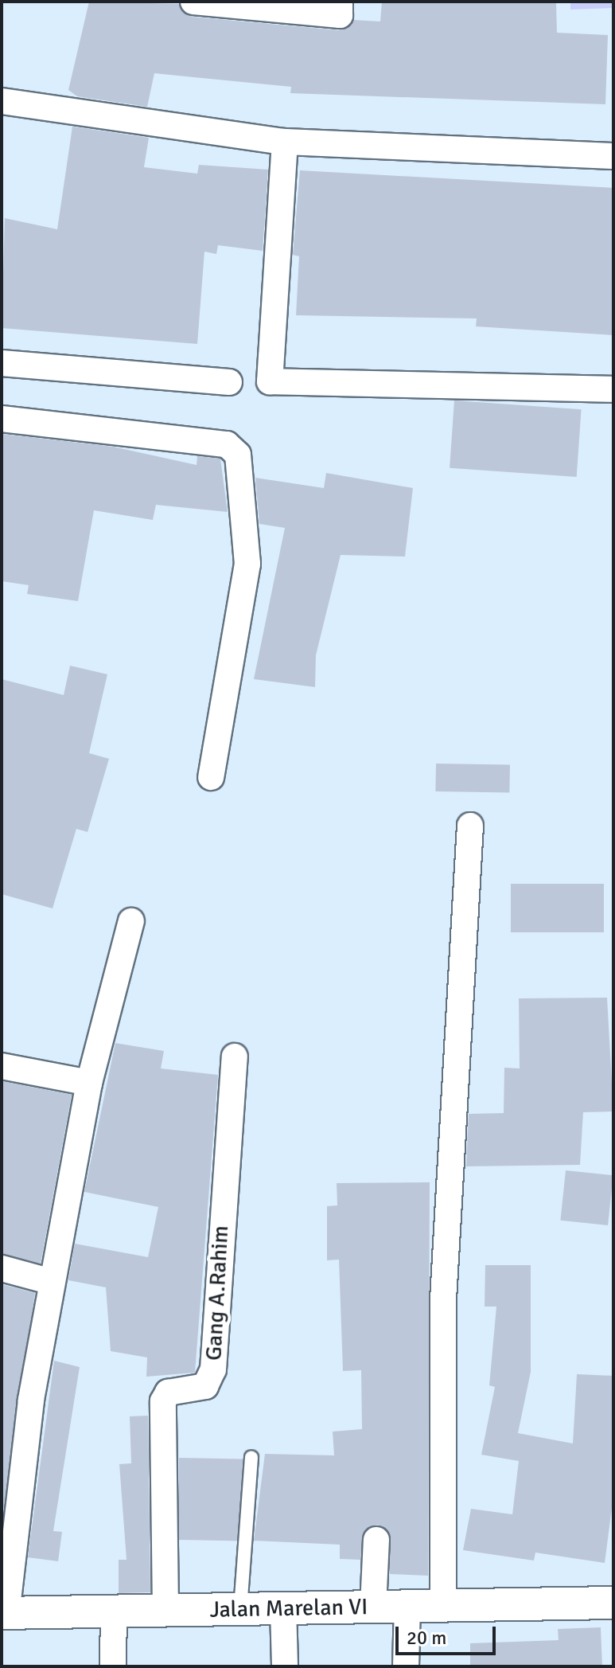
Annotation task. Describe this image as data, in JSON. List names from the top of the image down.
{
  "streets": {
    "street": ["Gang A.Rahim", "Jalan Marelan VI"]
  },
  "crossings": [
    ["Gang A.Rahim", "Jalan Marelan VI"]
  ],
  "scale_bar": "20 m"
}
